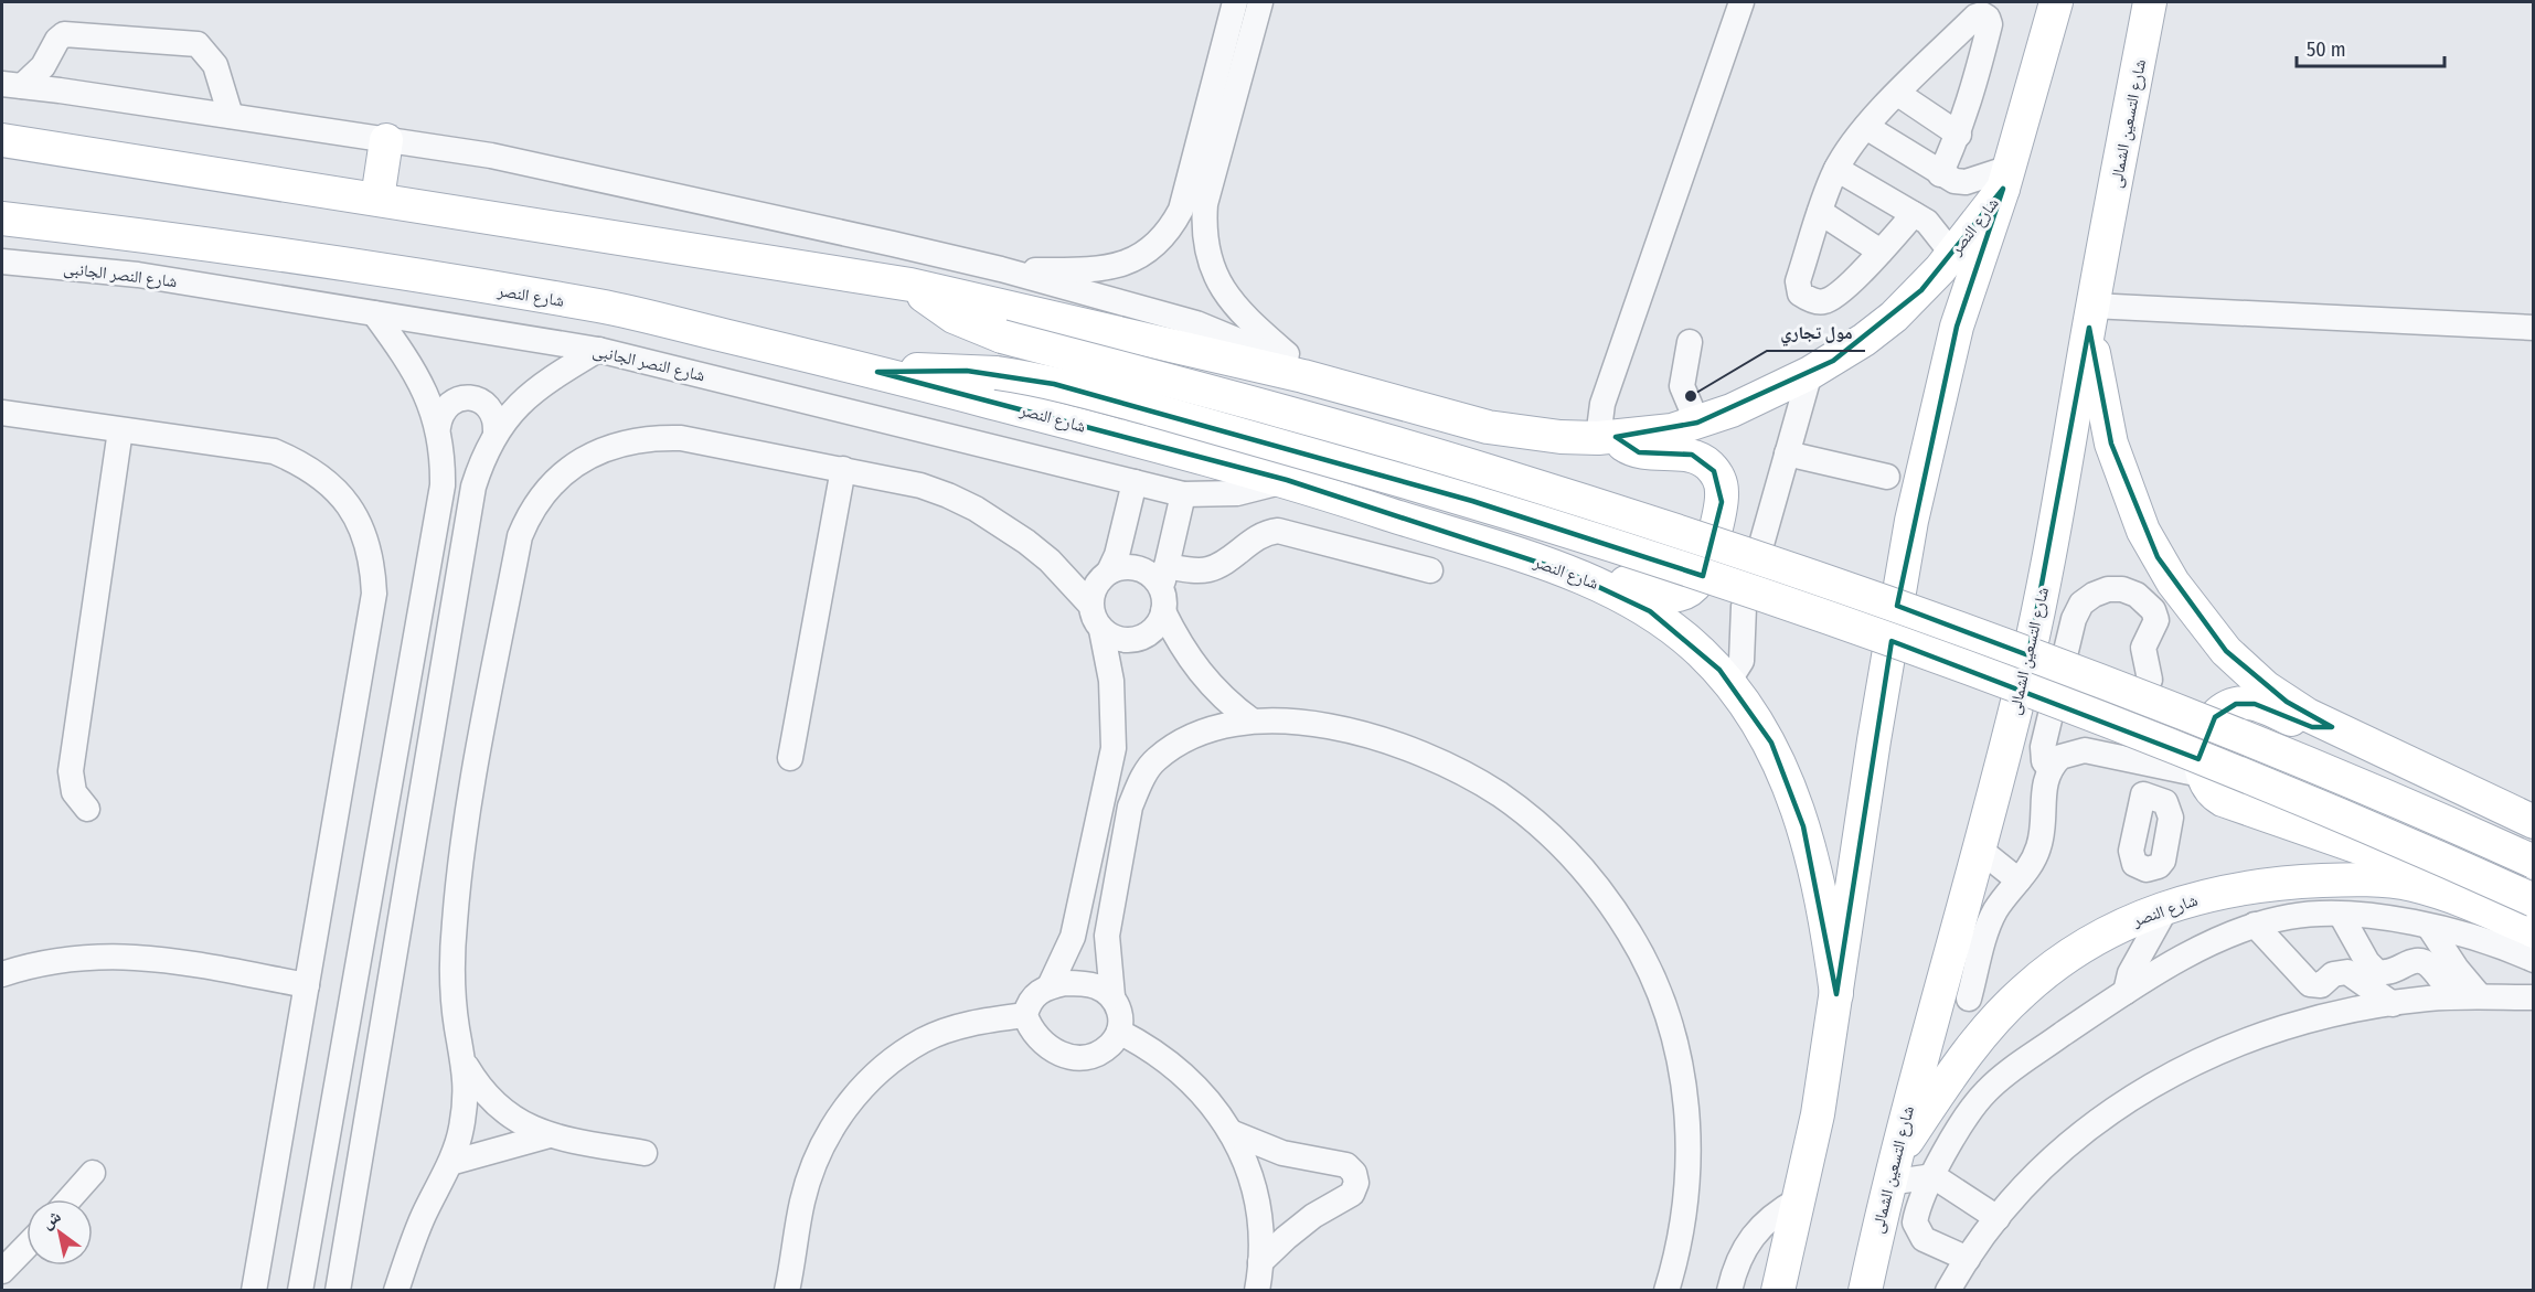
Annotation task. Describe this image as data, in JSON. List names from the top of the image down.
{
  "streets": {
    "main road": ["شارع التسعين الشمالى", "شارع النصر"],
    "street": ["شارع النصر الجانبى"]
  },
  "crossings": [
    ["شارع التسعين الشمالى", "شارع النصر"],
    ["شارع النصر", "شارع النصر الجانبى"]
  ],
  "places": ["مول تجاري"],
  "scale_bar": "50 m",
  "north": "top left"
}
